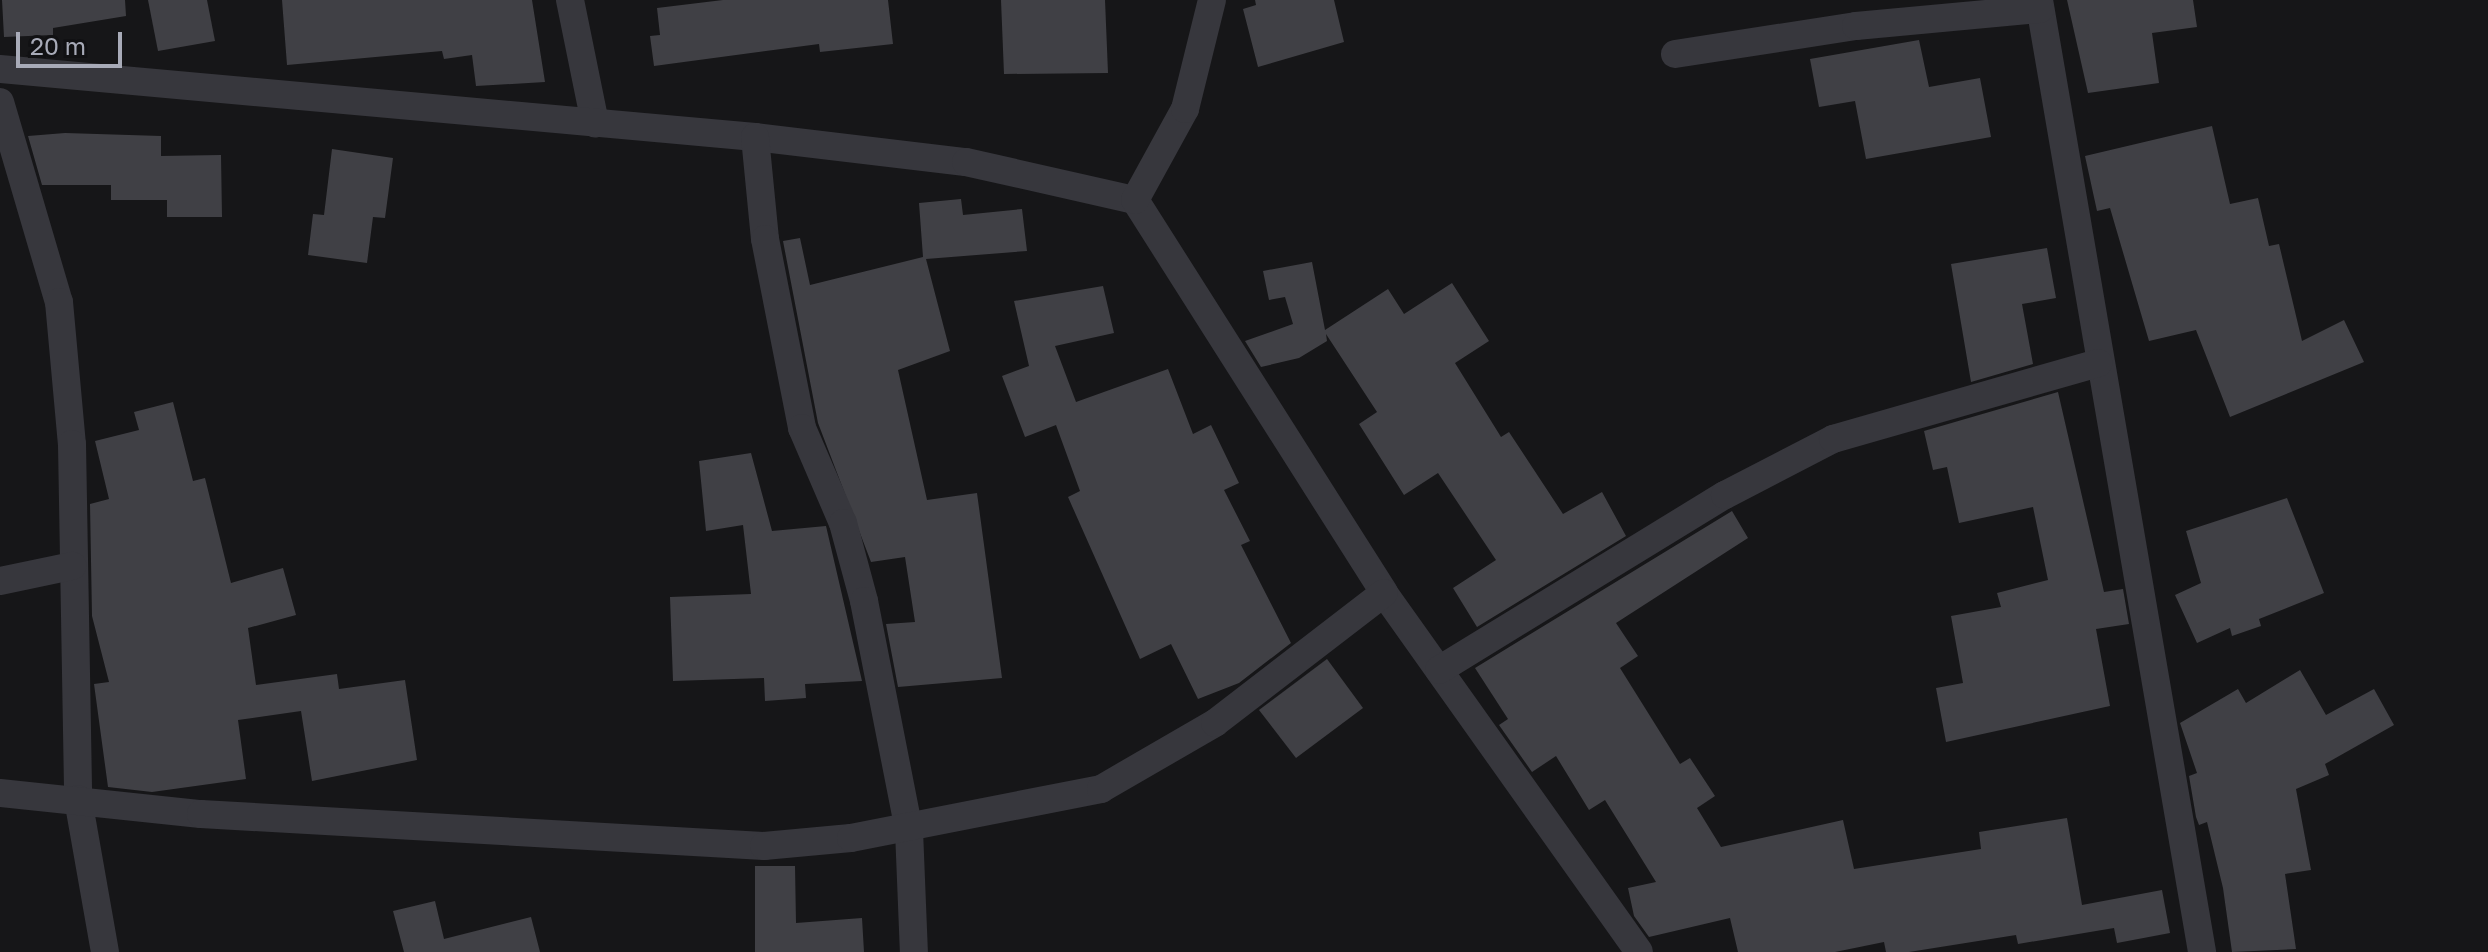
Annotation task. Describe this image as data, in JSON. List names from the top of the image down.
{
  "scale_bar": "20 m"
}
